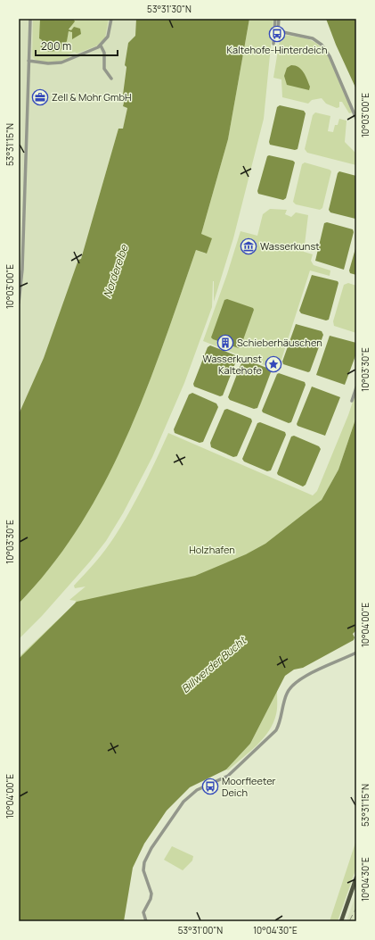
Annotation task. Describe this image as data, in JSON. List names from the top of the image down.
{
  "water": ["Norderelbe", "Billwerder Bucht"],
  "parks": ["Holzhafen"],
  "places": {
    "bus stop": ["Kaltehofe-Hinterdeich", "Moorfleeter Deich"],
    "office": ["Zell & Mohr GmbH"],
    "museum": ["Wasserkunst"],
    "building": ["Schieberhäuschen"],
    "place": ["Wasserkunst Kaltehofe"]
  },
  "scale_bar": "200 m",
  "coordinates": [
    "53°31'30\"N",
    "10°03'00\"E",
    "53°31'15\"N",
    "10°03'30\"E",
    "10°04'00\"E",
    "10°04'30\"E",
    "53°31'00\"N"
  ]
}
